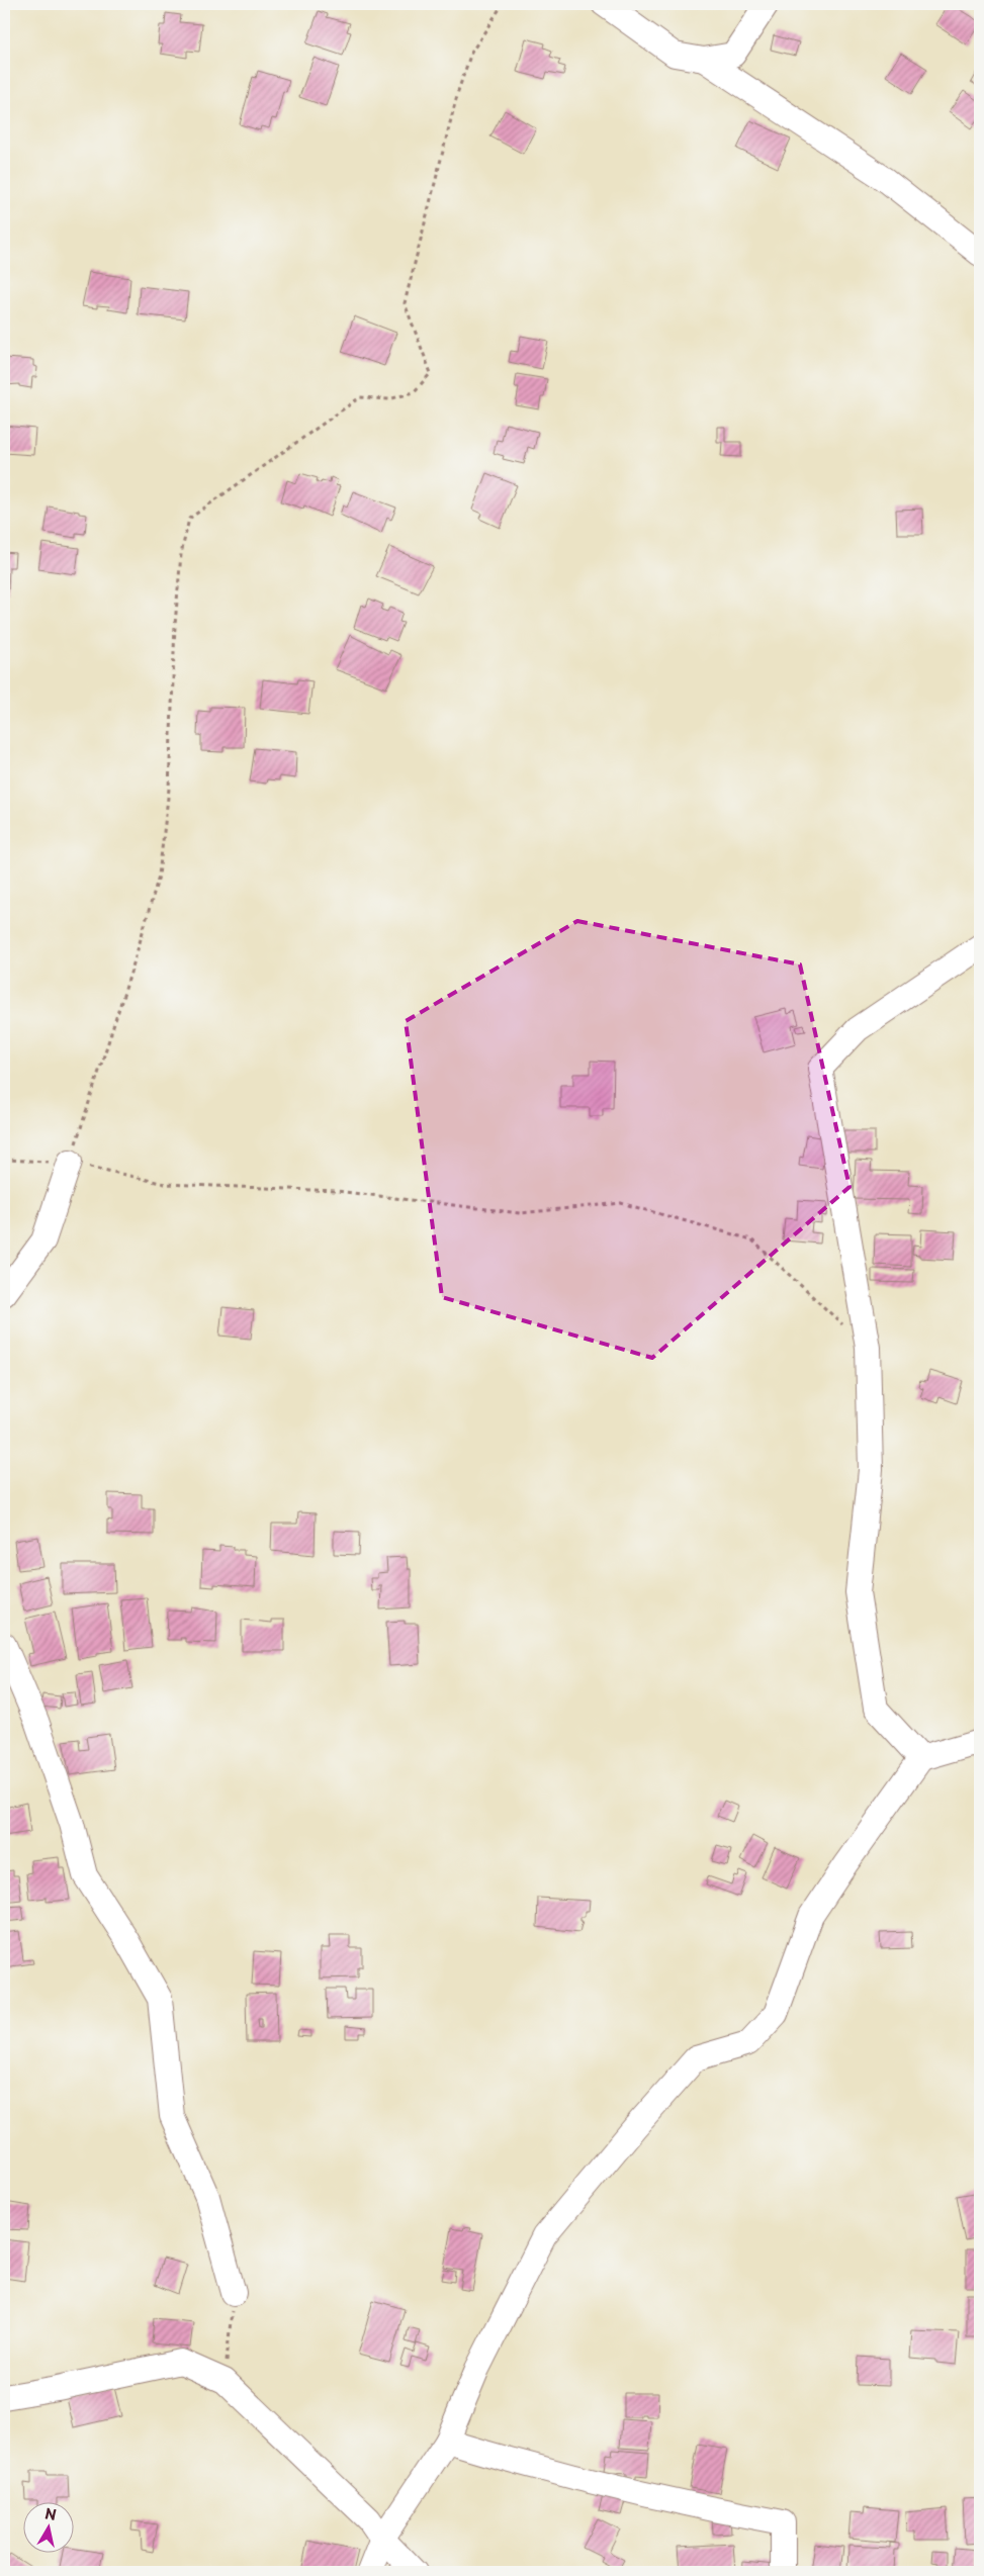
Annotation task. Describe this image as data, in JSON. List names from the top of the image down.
{
  "north": "top"
}
